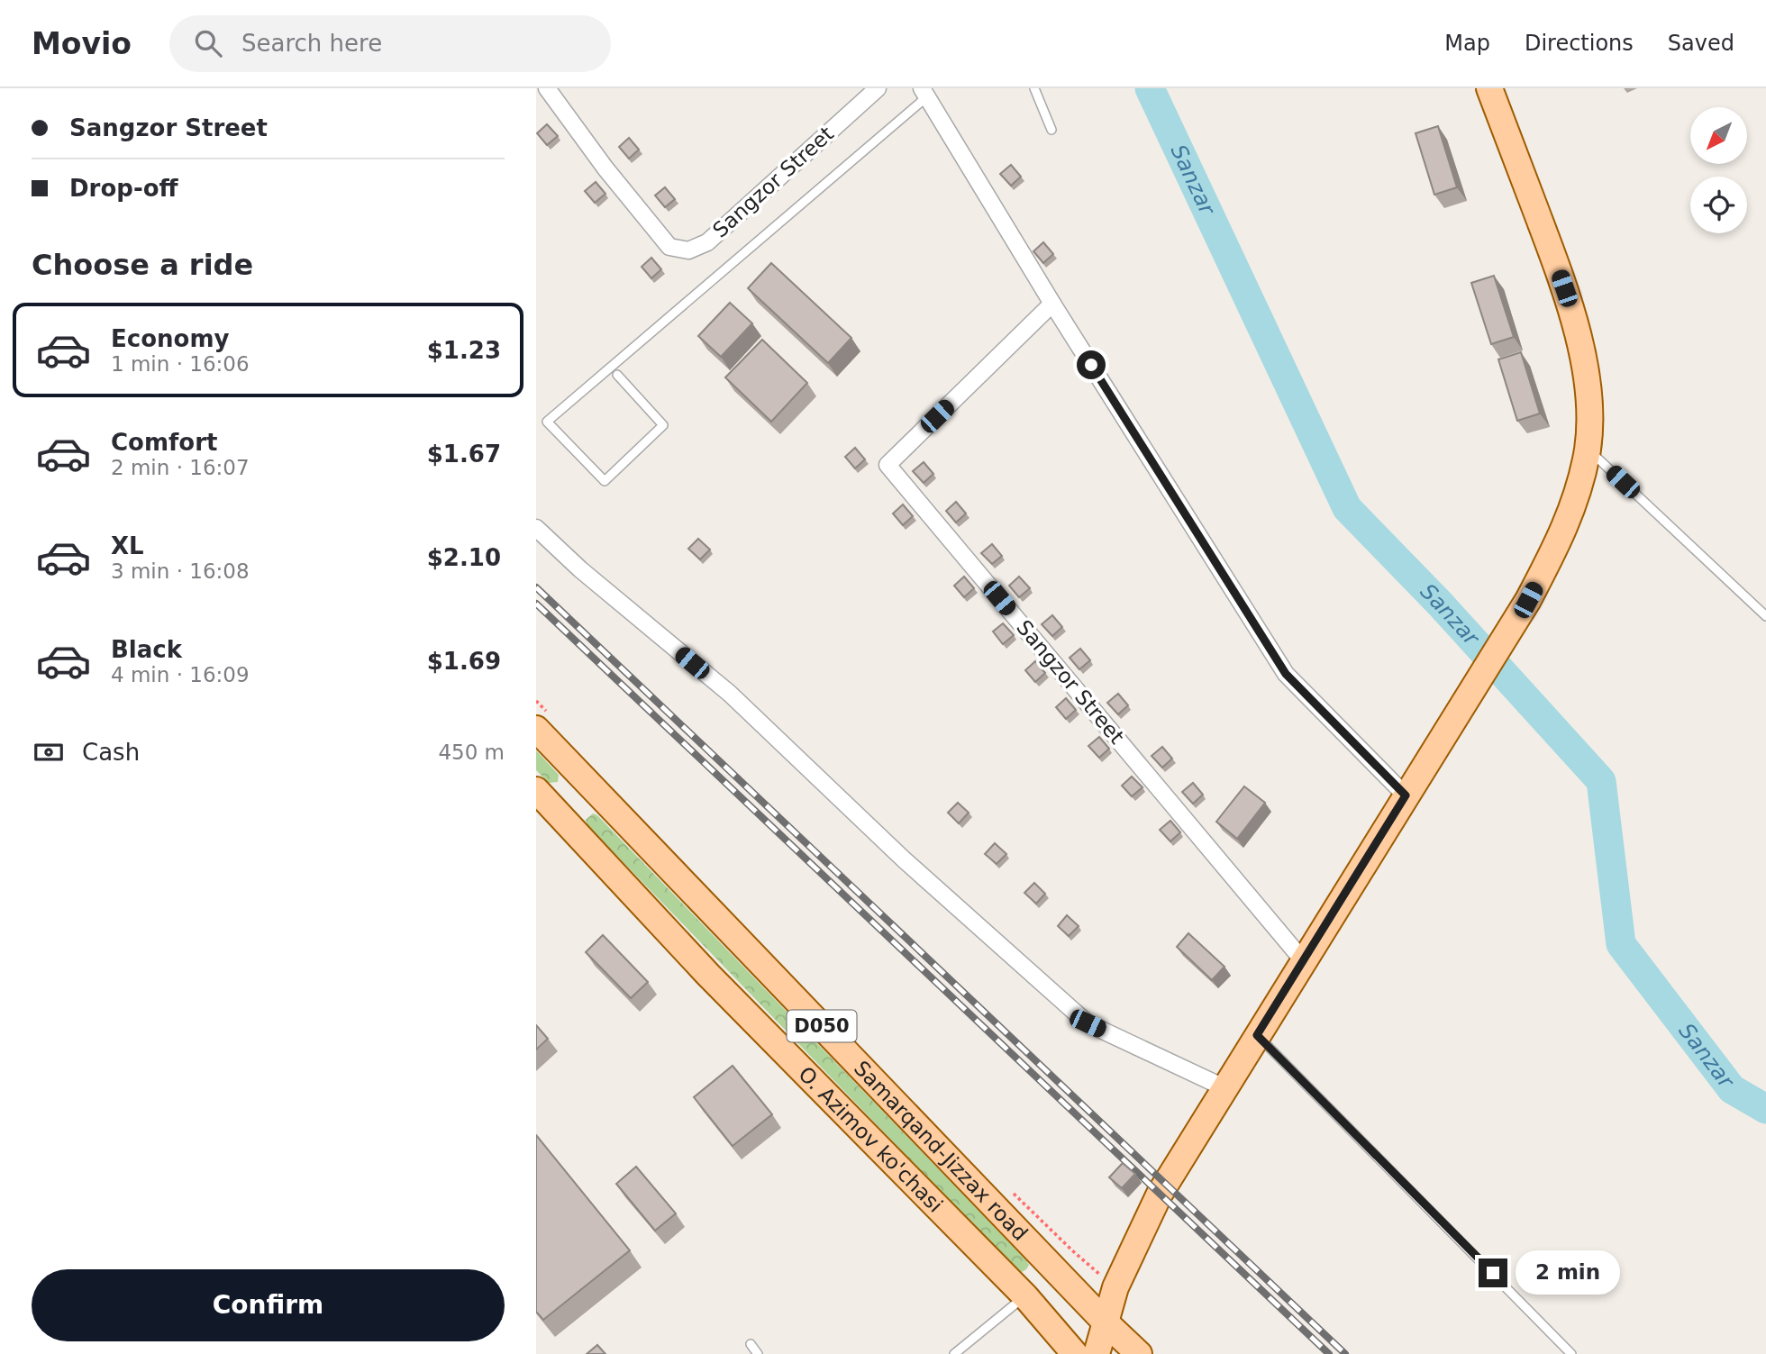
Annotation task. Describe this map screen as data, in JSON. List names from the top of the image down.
{
  "streets": {
    "main road": ["D050", "O. Azimov ko'chasi", "Samarqand-Jizzax road"],
    "street": ["Sangzor Street"]
  },
  "water": ["Sanzar"],
  "north": "bottom left",
  "page": {
    "header": "Movio",
    "search": "Search here",
    "nav": ["Map", "Directions", "Saved"],
    "banner": ["Sangzor Street", "Drop-off"],
    "heading": "Choose a ride",
    "list": [
      {
        "name": "Economy",
        "note": "1 min · 16:06",
        "value": "$1.23"
      },
      {
        "name": "Comfort",
        "note": "2 min · 16:07",
        "value": "$1.67"
      },
      {
        "name": "XL",
        "note": "3 min · 16:08",
        "value": "$2.10"
      },
      {
        "name": "Black",
        "note": "4 min · 16:09",
        "value": "$1.69"
      }
    ],
    "pay": ["Cash", "450 m"],
    "bubble": "2 min",
    "buttons": "Confirm"
  }
}
